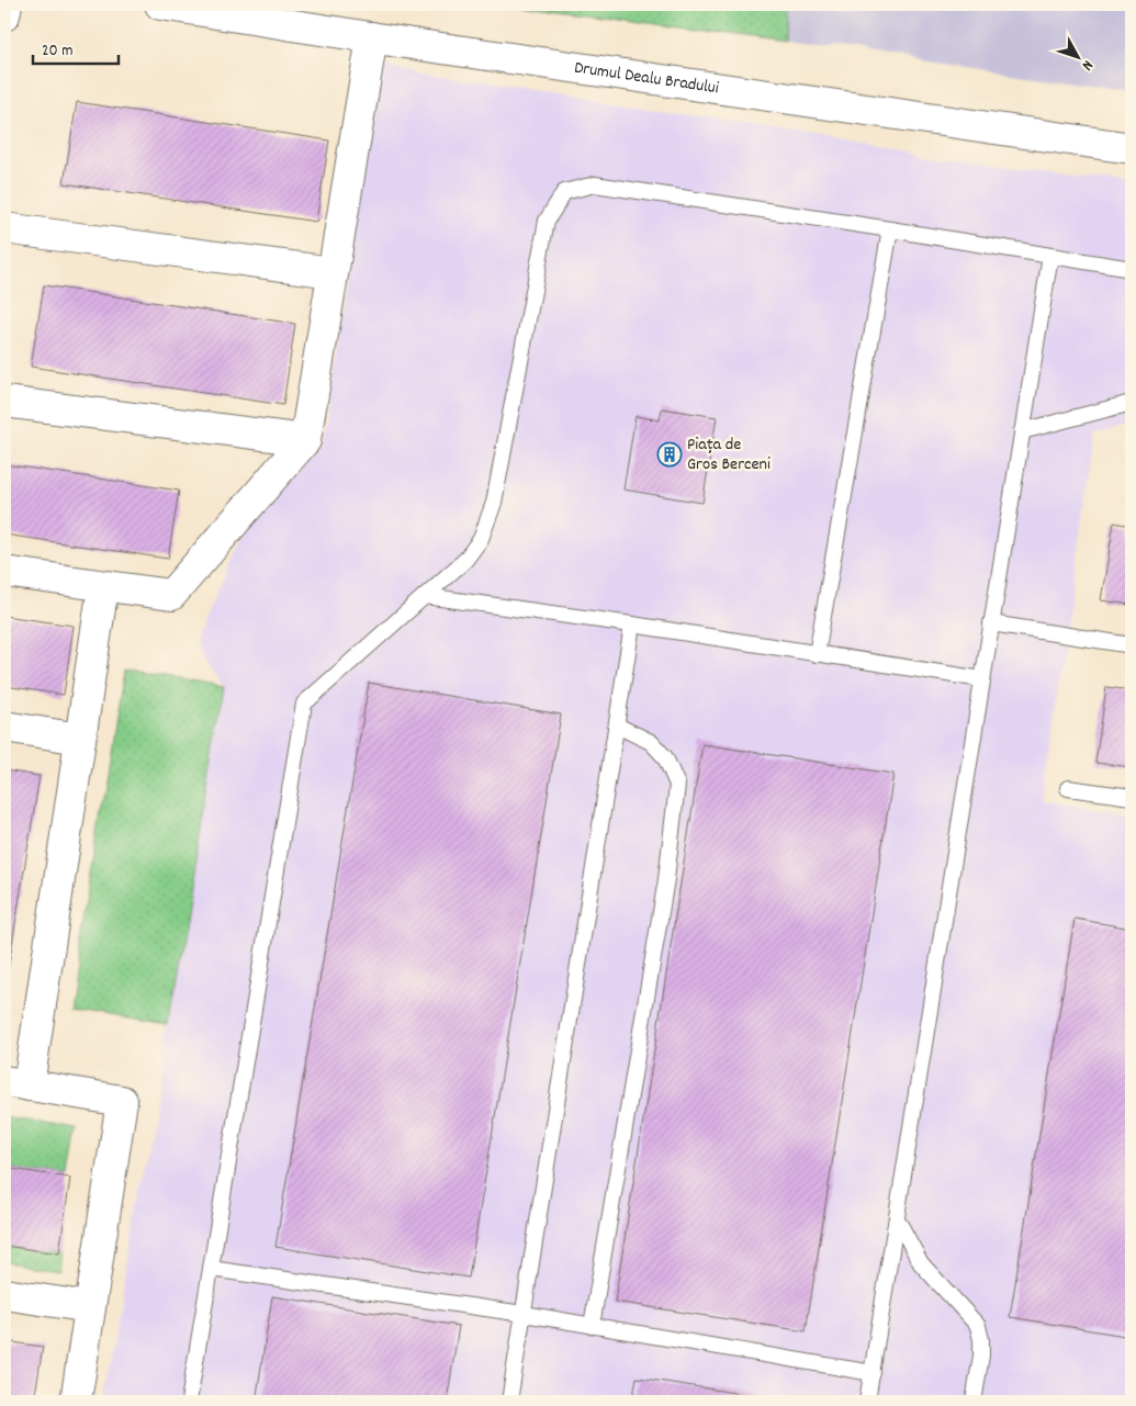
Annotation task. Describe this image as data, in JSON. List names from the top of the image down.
{
  "streets": {
    "street": ["Drumul Dealu Bradului"]
  },
  "places": {
    "building": ["Piața de Gros Berceni"]
  },
  "scale_bar": "20 m",
  "north": "bottom right"
}
